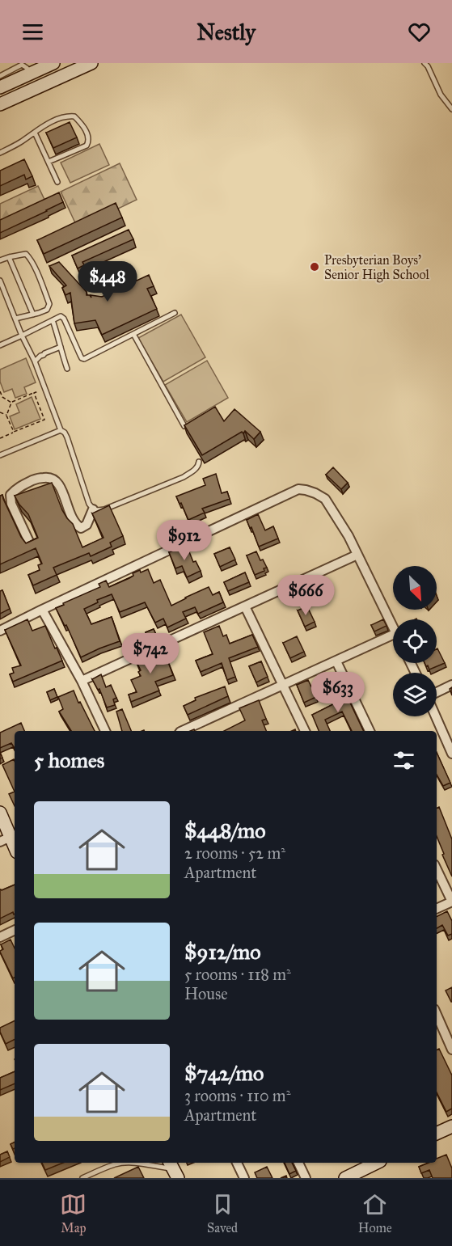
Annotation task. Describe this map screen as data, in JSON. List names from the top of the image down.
{
  "places": ["Presbyterian Boys' Senior High School"],
  "north": "bottom right",
  "page": {
    "header": "Nestly",
    "price": [
      "$448",
      "$912",
      "$666",
      "$742",
      "$633"
    ],
    "heading": "5 homes",
    "list": [
      {
        "name": "$448/mo",
        "note": "2 rooms · 52 m² · Apartment"
      },
      {
        "name": "$912/mo",
        "note": "5 rooms · 118 m² · House"
      },
      {
        "name": "$742/mo",
        "note": "3 rooms · 110 m² · Apartment"
      }
    ],
    "tabs": ["Map", "Saved", "Home"]
  }
}
